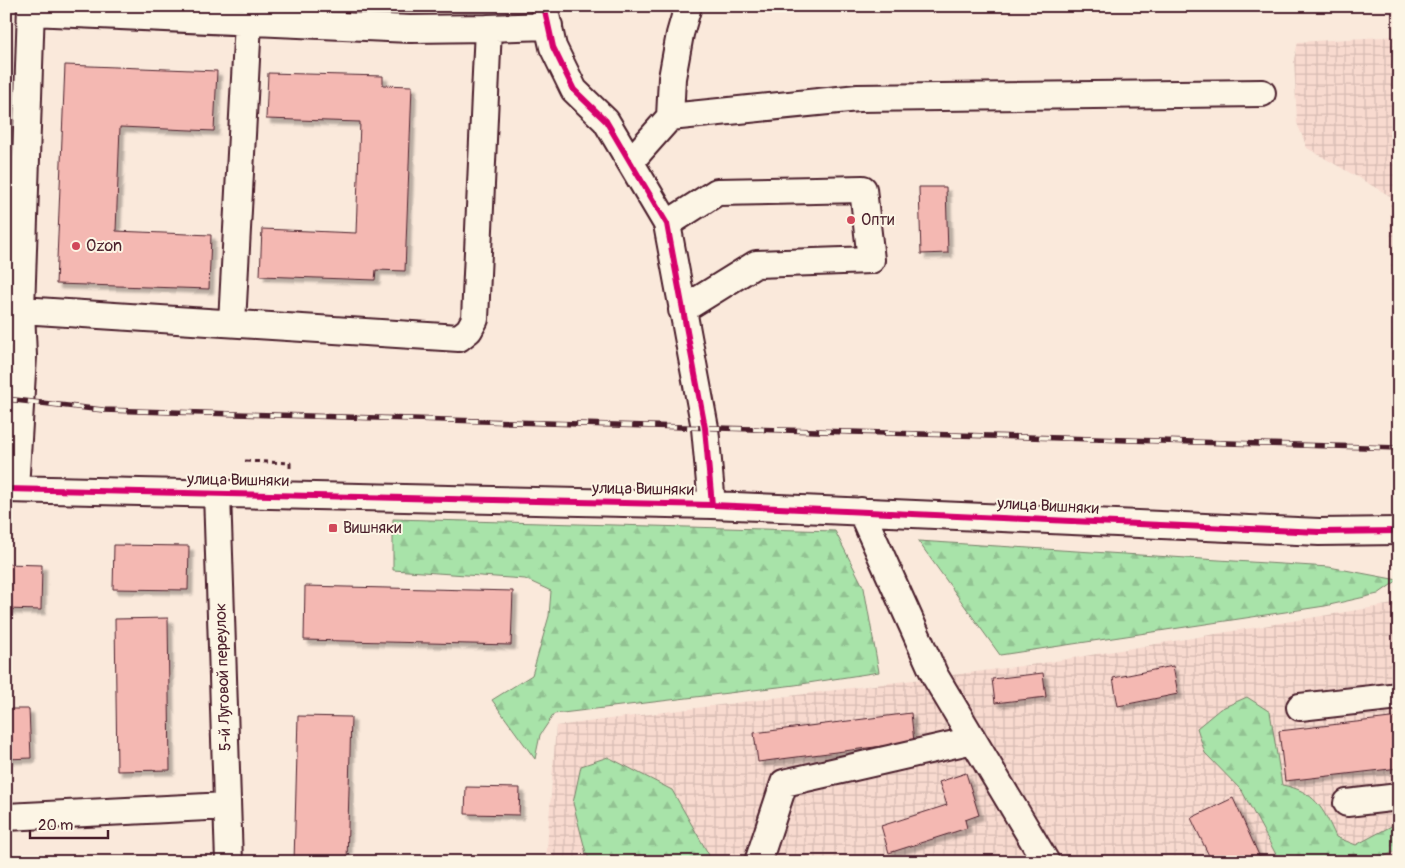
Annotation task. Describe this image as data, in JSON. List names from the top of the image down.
{
  "streets": {
    "street": ["улица Вишняки", "5-й Луговой переулок"]
  },
  "crossings": [
    ["улица Вишняки", "5-й Луговой переулок"]
  ],
  "places": {
    "other": ["Опти", "Ozon"],
    "transit": ["Вишняки"]
  },
  "scale_bar": "20 m"
}
